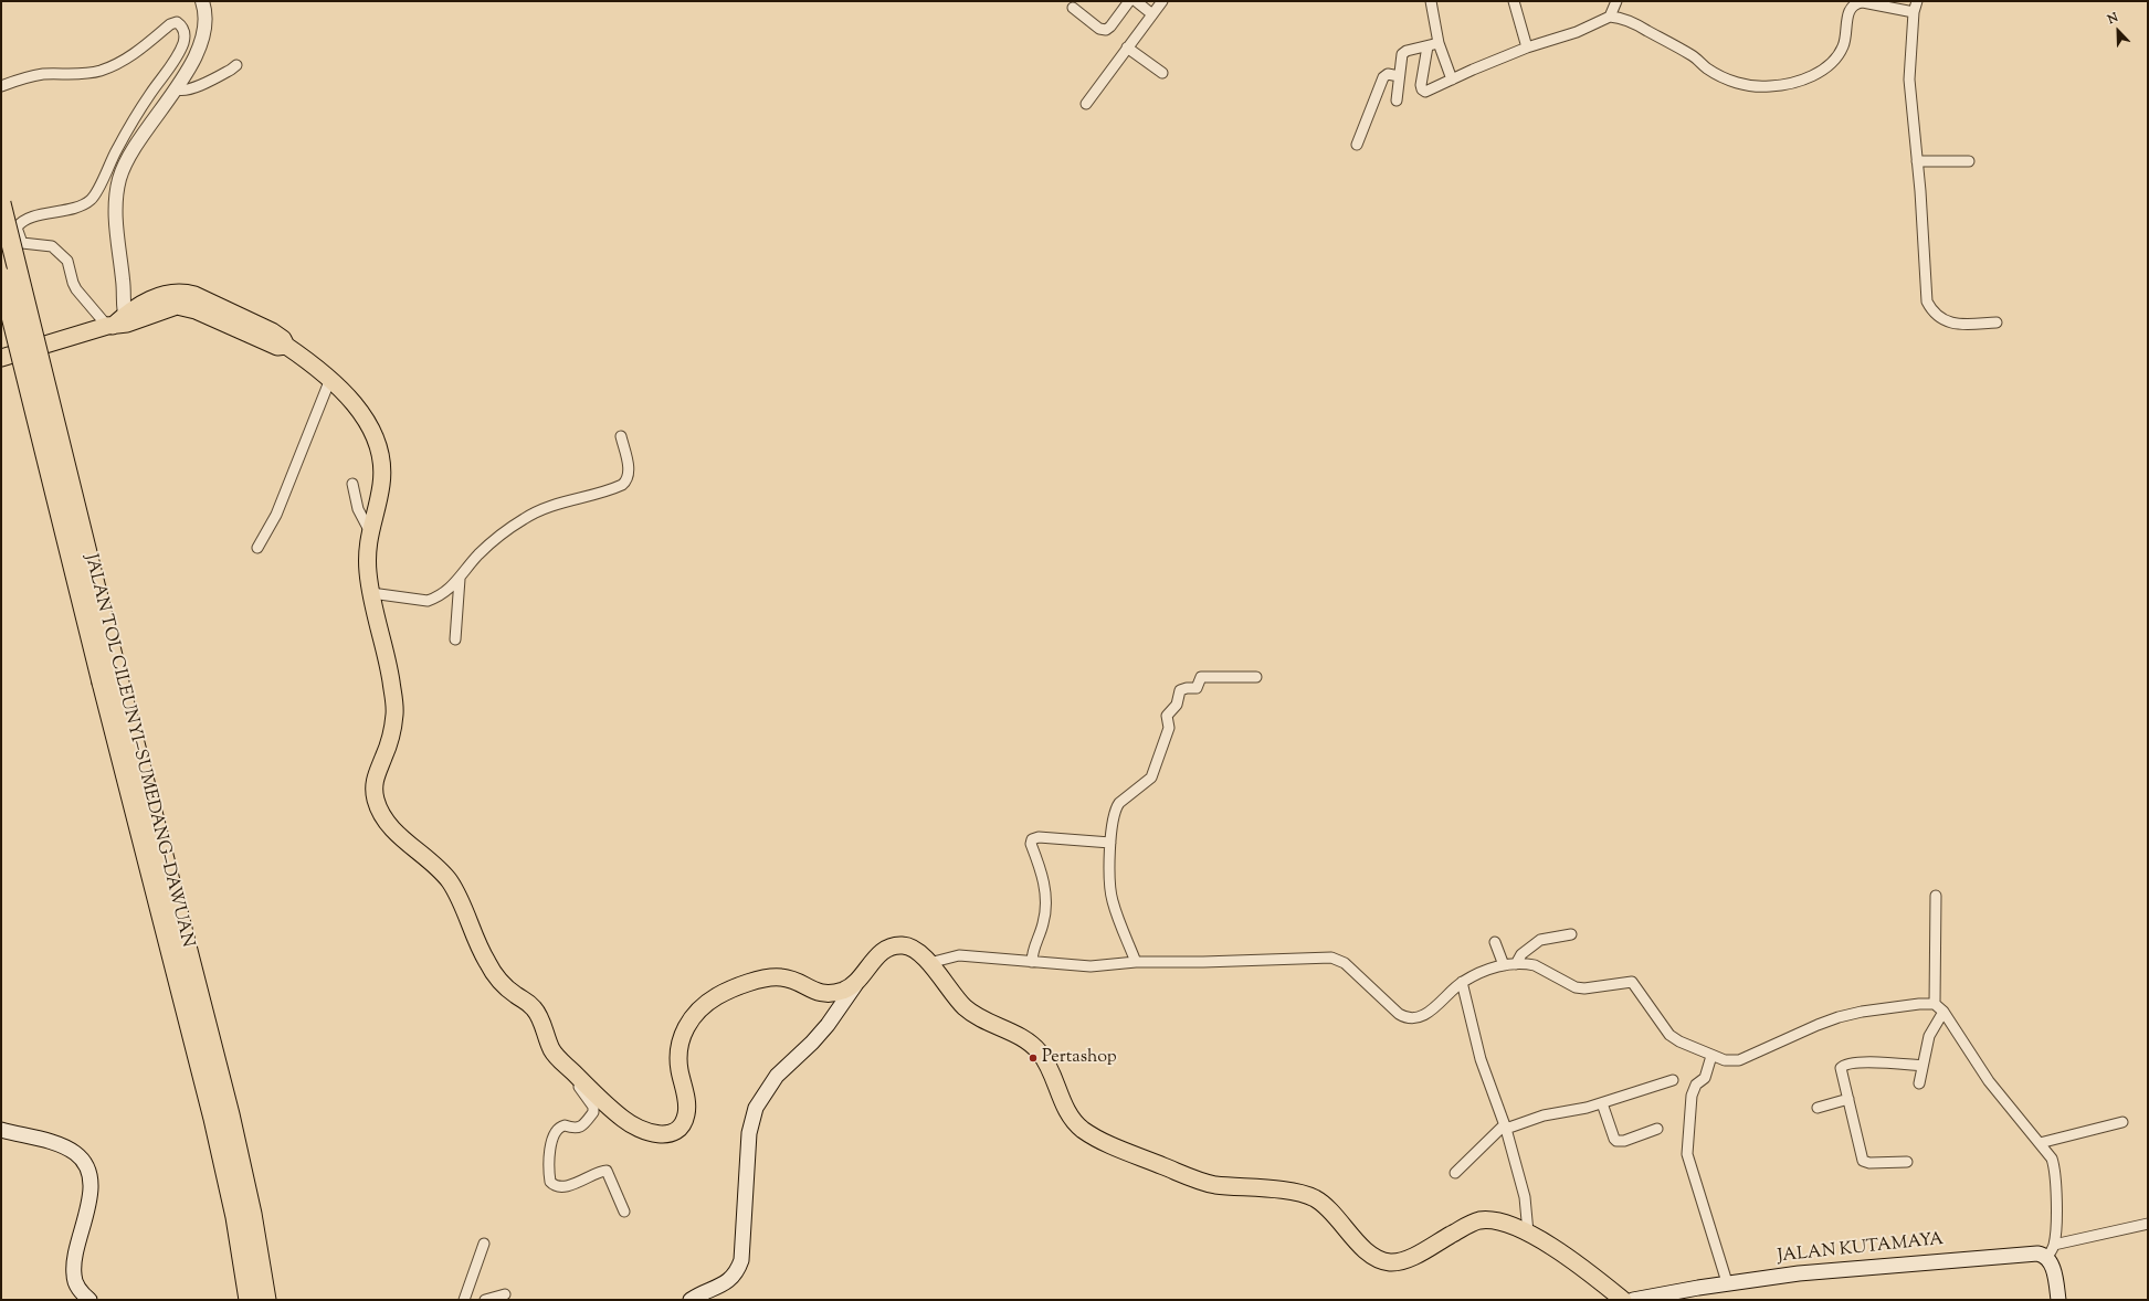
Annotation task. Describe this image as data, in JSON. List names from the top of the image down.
{
  "streets": {
    "highway": ["JALAN TOL CILEUNYI–SUMEDANG–DAWUAN"],
    "main road": ["JALAN KUTAMAYA"]
  },
  "places": ["Pertashop"],
  "north": "top left"
}
